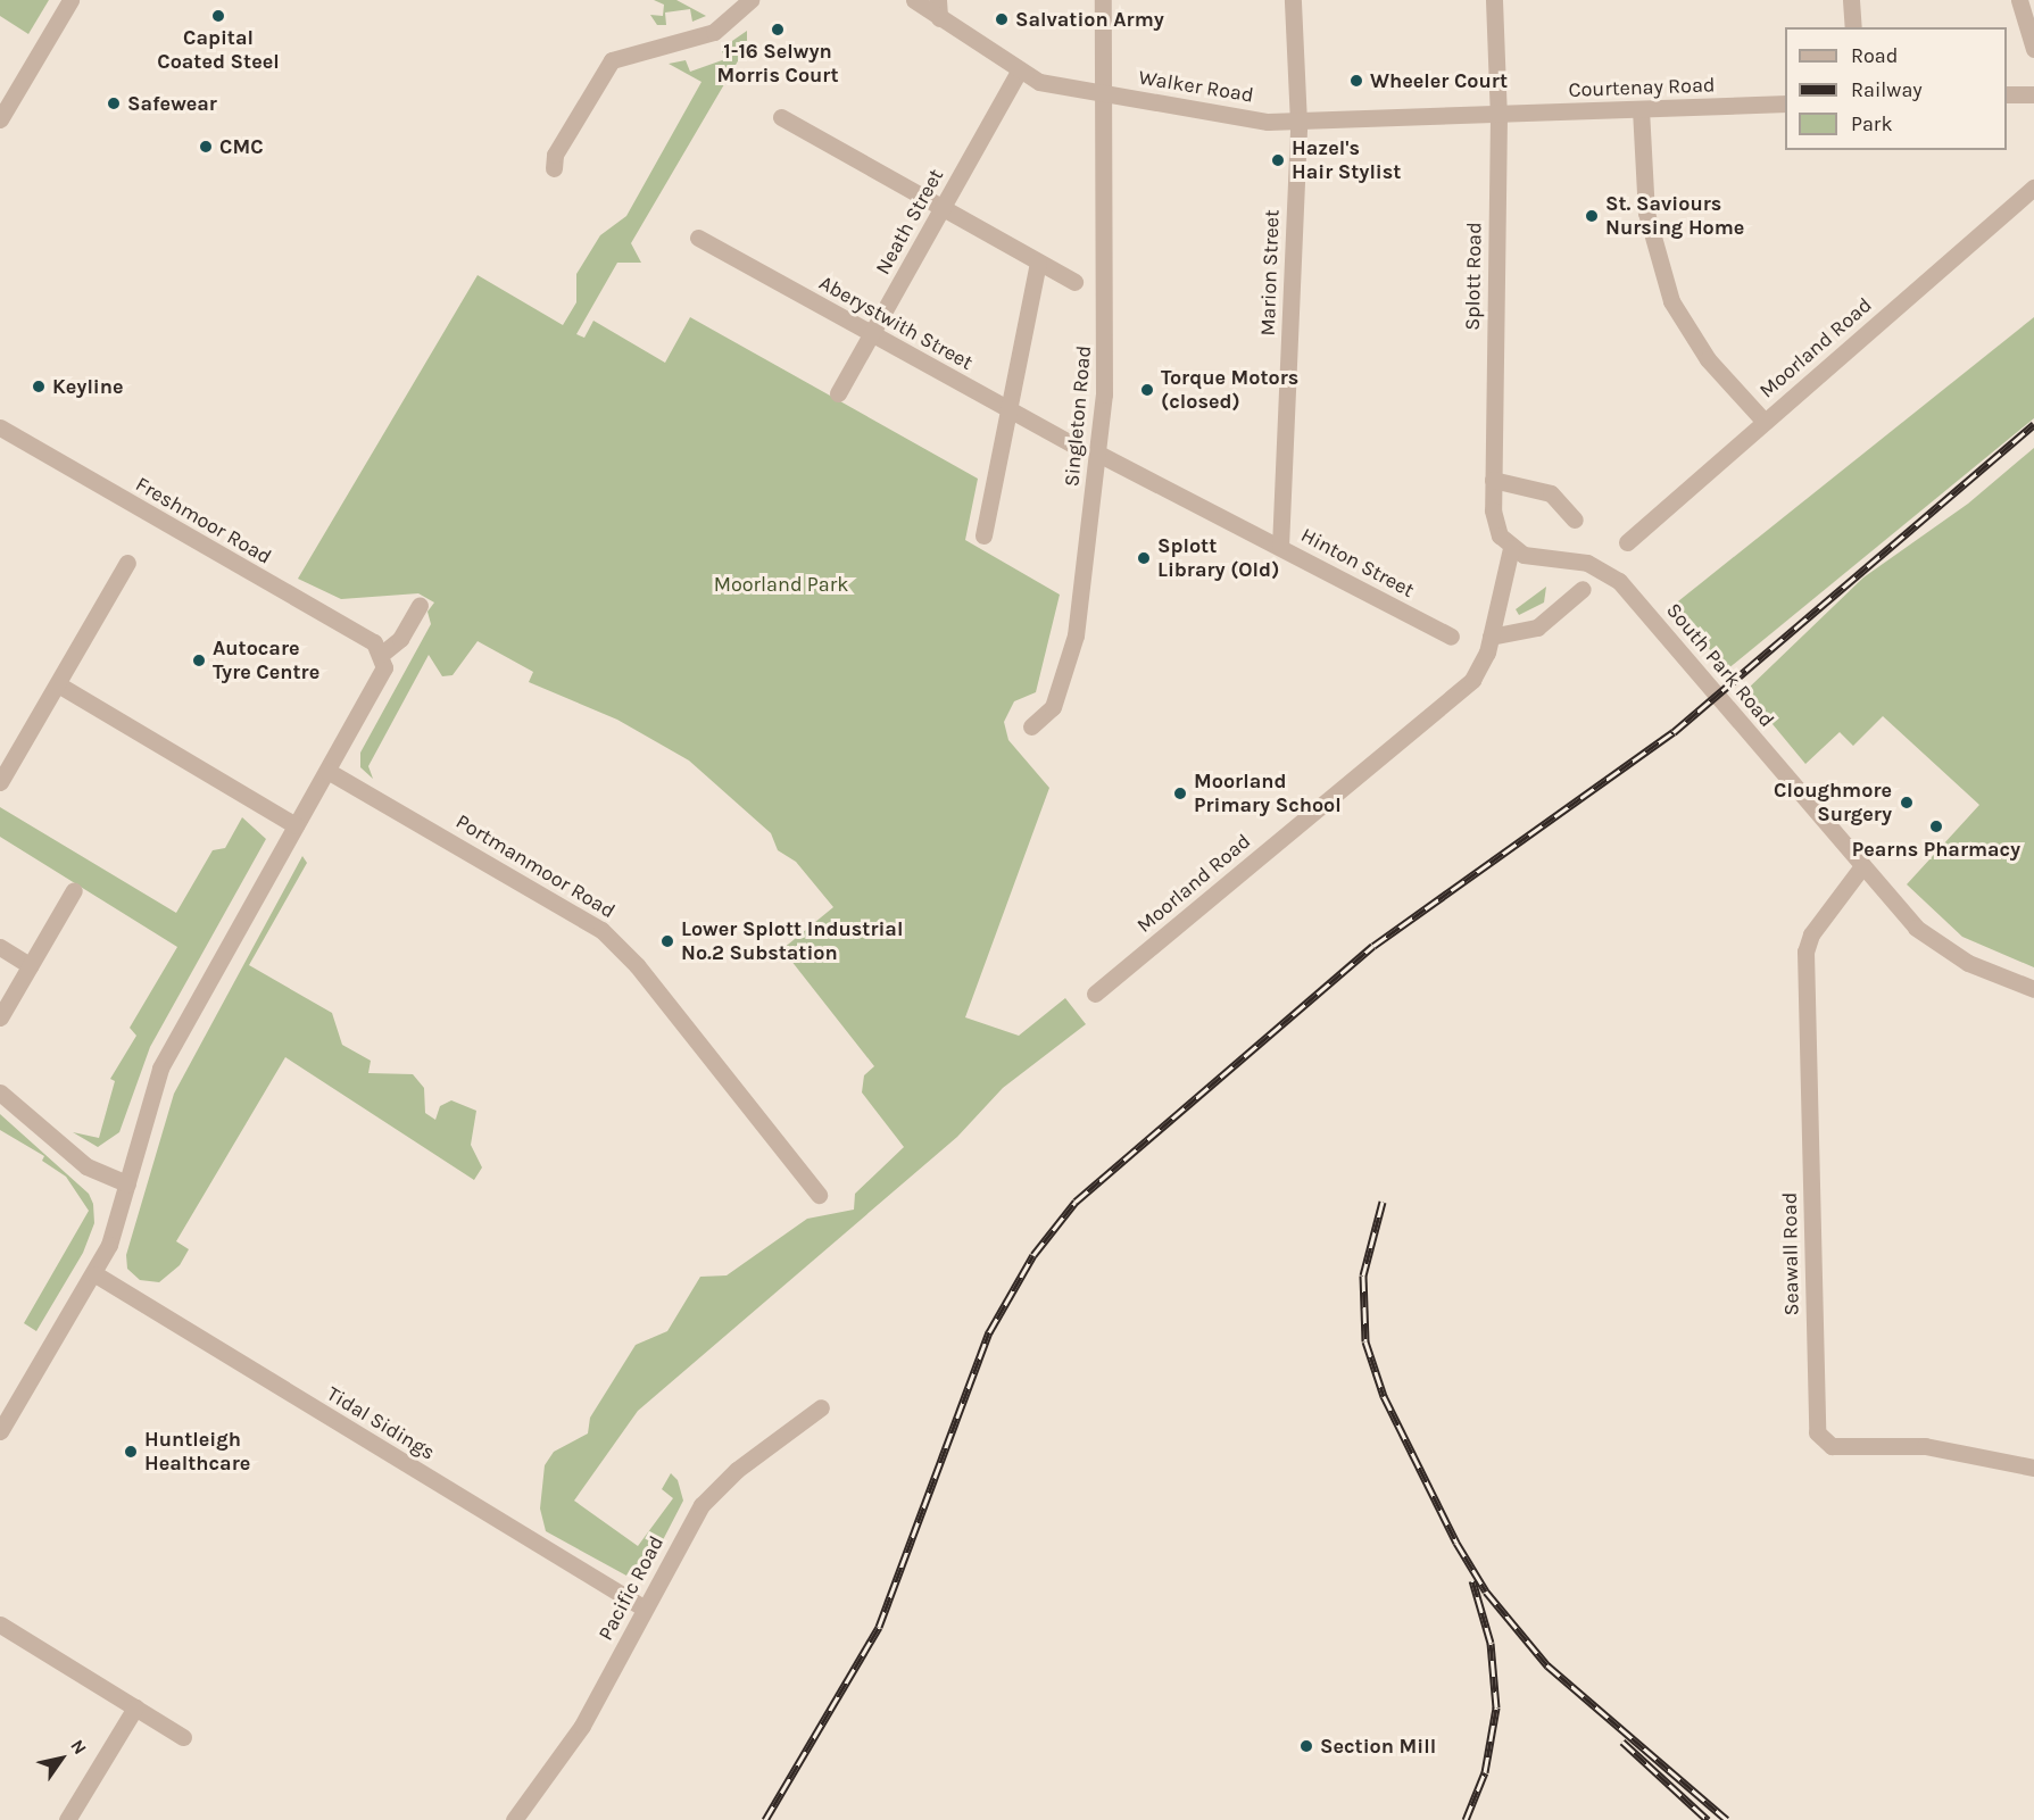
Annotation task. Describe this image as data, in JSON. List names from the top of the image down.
{
  "streets": {
    "street": [
      "Walker Road",
      "Courtenay Road",
      "Neath Street",
      "Marion Street",
      "Splott Road",
      "Aberystwith Street",
      "Moorland Road",
      "Singleton Road",
      "Freshmoor Road",
      "Hinton Street",
      "South Park Road",
      "Portmanmoor Road",
      "Seawall Road",
      "Tidal Sidings",
      "Pacific Road"
    ]
  },
  "crossings": [
    ["Walker Road", "Courtenay Road"],
    ["Walker Road", "Neath Street"],
    ["Walker Road", "Marion Street"],
    ["Walker Road", "Splott Road"],
    ["Walker Road", "Singleton Road"],
    ["Courtenay Road", "Splott Road"],
    ["Neath Street", "Aberystwith Street"],
    ["Marion Street", "Hinton Street"],
    ["Splott Road", "Moorland Road"],
    ["Splott Road", "South Park Road"],
    ["Moorland Road", "South Park Road"],
    ["Singleton Road", "Hinton Street"],
    ["South Park Road", "Seawall Road"],
    ["Tidal Sidings", "Pacific Road"]
  ],
  "parks": ["Moorland Park"],
  "places": [
    "Capital Coated Steel",
    "Salvation Army",
    "1-16 Selwyn Morris Court",
    "Wheeler Court",
    "Safewear",
    "CMC",
    "Hazel's Hair Stylist",
    "St. Saviours Nursing Home",
    "Keyline",
    "Torque Motors (closed)",
    "Splott Library (Old)",
    "Autocare Tyre Centre",
    "Moorland Primary School",
    "Cloughmore Surgery",
    "Pearns Pharmacy",
    "Lower Splott Industrial No.2 Substation",
    "Huntleigh Healthcare",
    "Section Mill"
  ],
  "legend": ["Road", "Railway", "Park"],
  "north": "top right"
}
